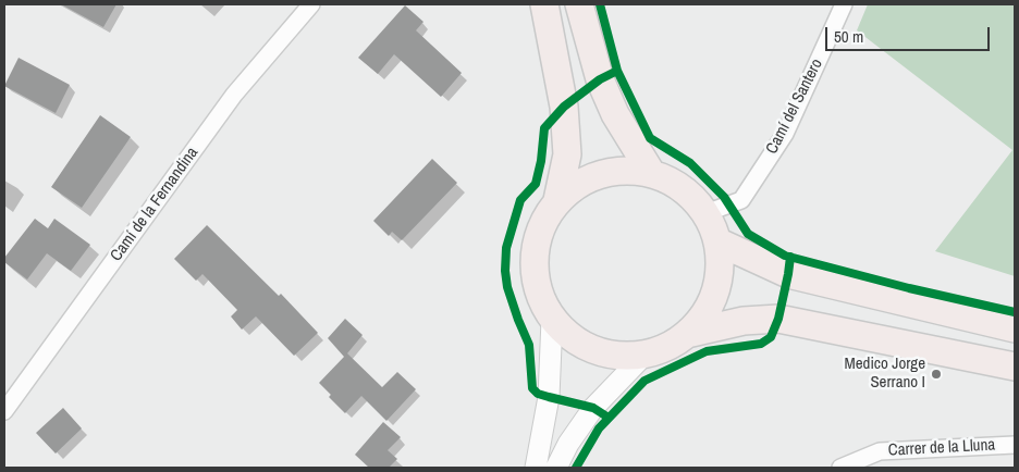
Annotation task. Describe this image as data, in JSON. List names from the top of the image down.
{
  "streets": {
    "street": ["Camí del Santero", "Camí de la Fernandina", "Carrer de la Lluna"]
  },
  "places": ["Medico Jorge Serrano I"],
  "scale_bar": "50 m"
}
